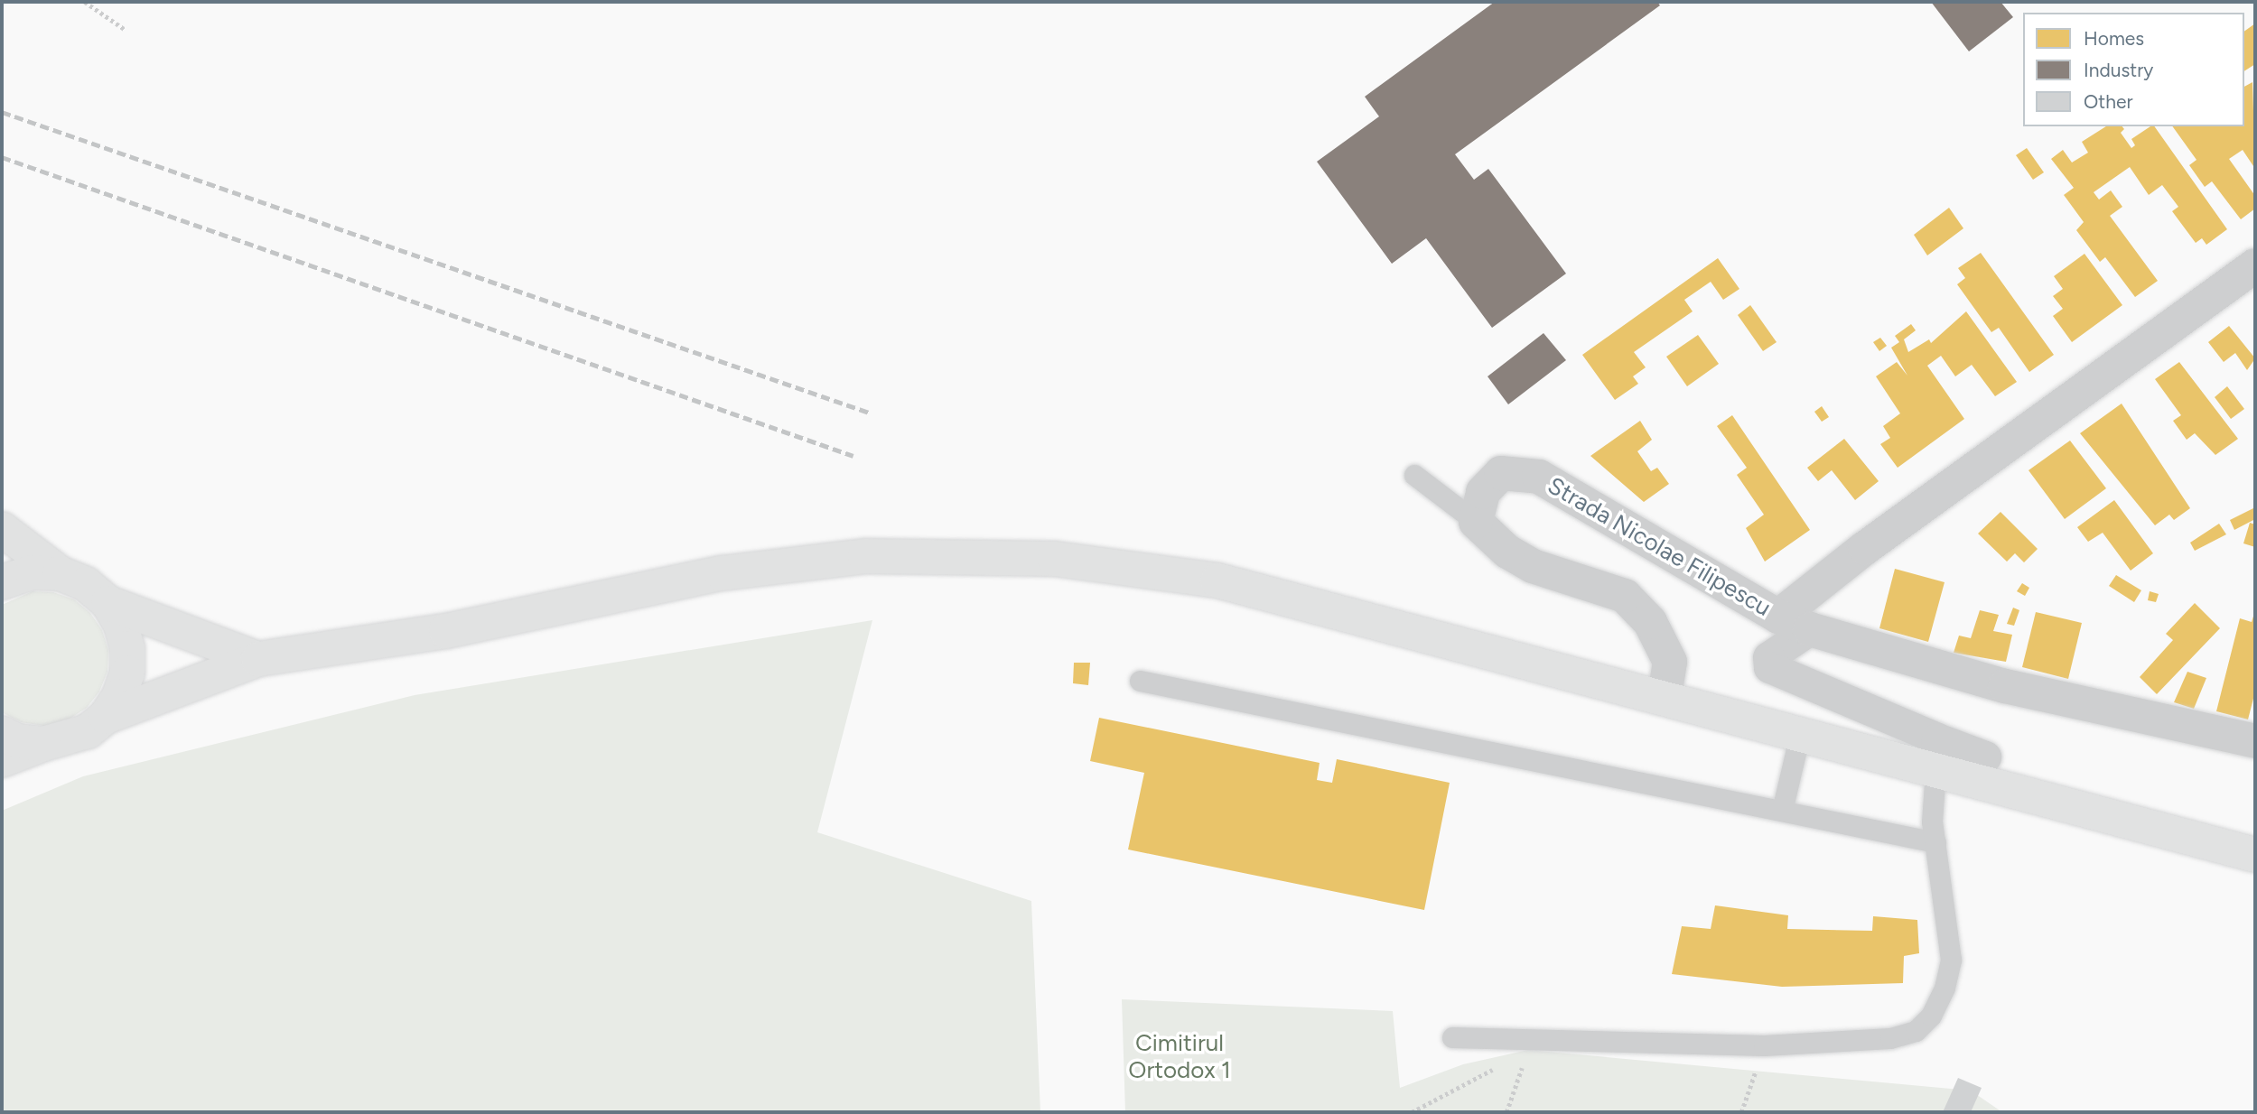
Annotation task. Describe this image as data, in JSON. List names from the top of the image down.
{
  "streets": {
    "street": ["Strada Nicolae Filipescu"]
  },
  "parks": ["Cimitirul Ortodox 1"],
  "legend": ["Homes", "Industry", "Other"]
}
